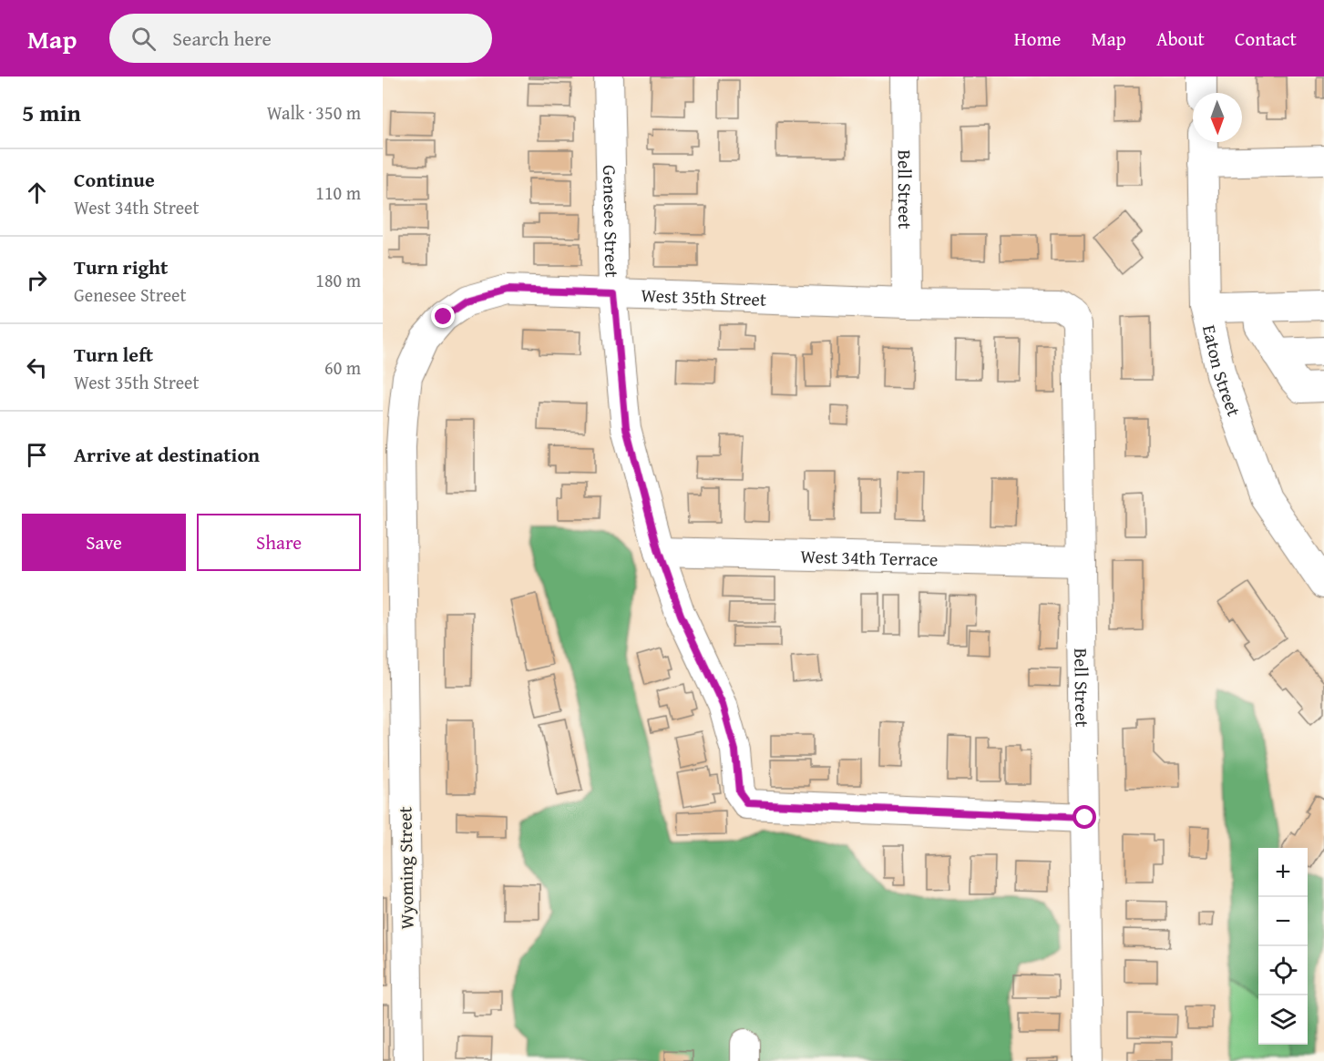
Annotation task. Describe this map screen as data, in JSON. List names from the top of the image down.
{
  "streets": {
    "street": [
      "Bell Street",
      "Genesee Street",
      "West 35th Street",
      "Eaton Street",
      "West 34th Terrace",
      "Wyoming Street"
    ]
  },
  "crossings": [
    ["Bell Street", "Genesee Street"],
    ["Bell Street", "West 35th Street"],
    ["Bell Street", "West 34th Terrace"],
    ["Genesee Street", "West 35th Street"],
    ["Genesee Street", "West 34th Terrace"],
    ["West 35th Street", "Wyoming Street"]
  ],
  "north": "bottom",
  "page": {
    "header": "Map",
    "search": "Search here",
    "nav": [
      "Home",
      "Map",
      "About",
      "Contact"
    ],
    "heading": ["5 min", "Walk · 350 m"],
    "list": [
      ["Continue", "West 34th Street", "110 m"],
      ["Turn right", "Genesee Street", "180 m"],
      ["Turn left", "West 35th Street", "60 m"],
      "Arrive at destination"
    ],
    "buttons": ["Save", "Share"],
    "map_buttons": ["+", "−"]
  }
}
